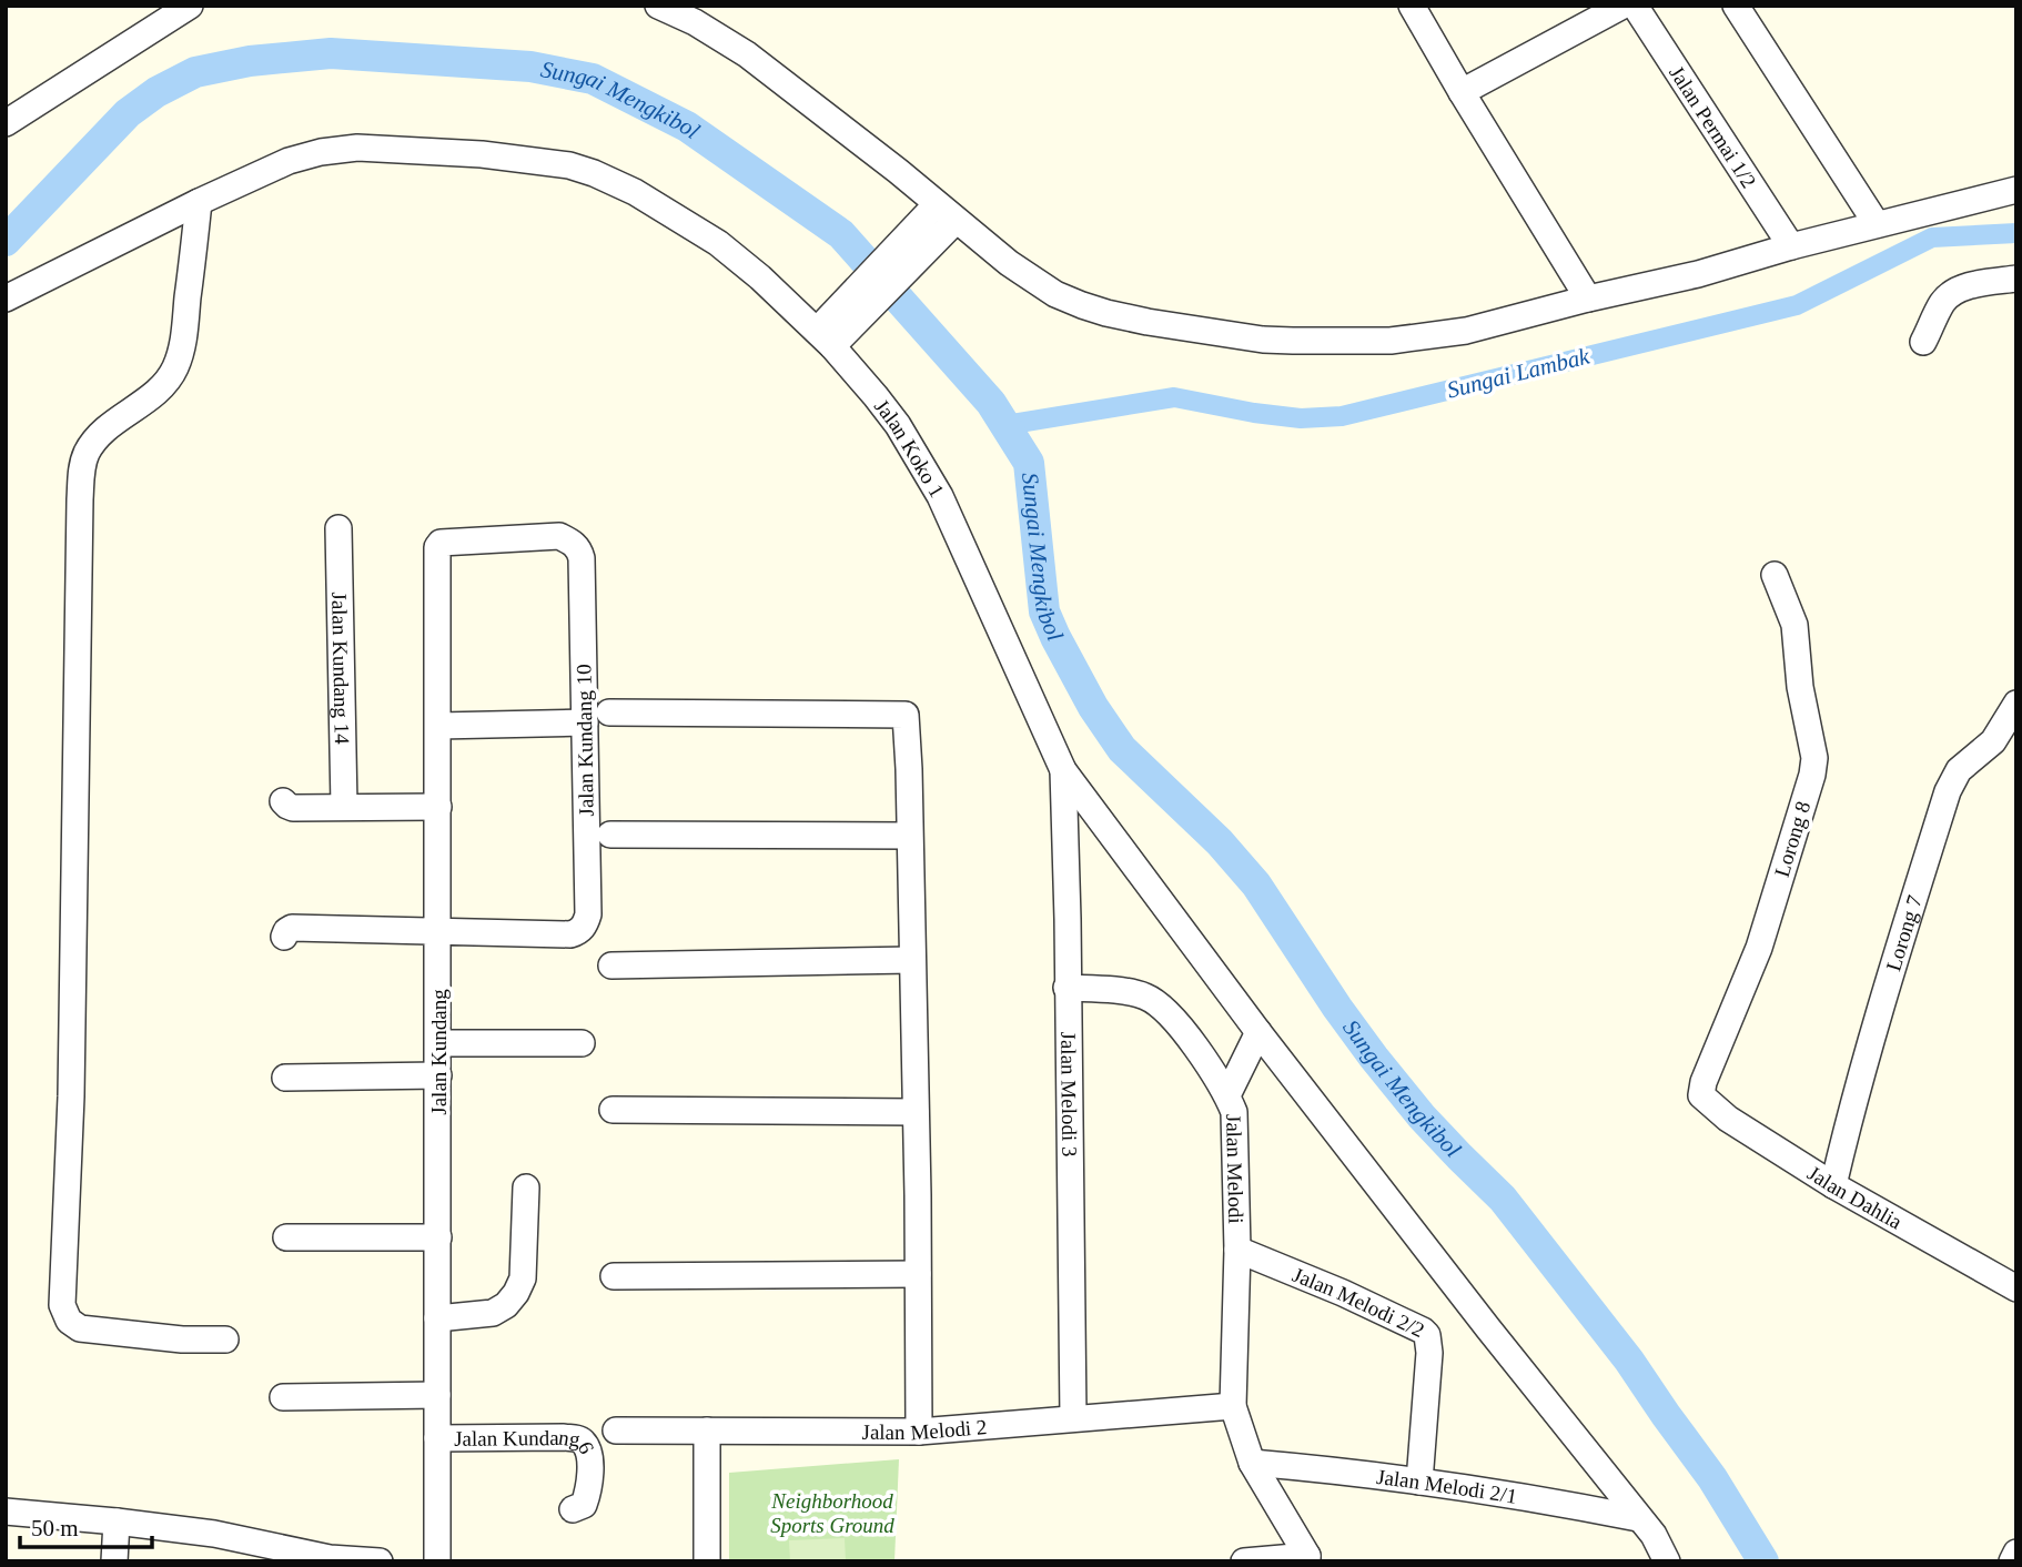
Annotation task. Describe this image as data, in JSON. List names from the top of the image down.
{
  "streets": {
    "street": [
      "Jalan Permai 1/2",
      "Jalan Koko 1",
      "Jalan Kundang 14",
      "Jalan Kundang 10",
      "Lorong 8",
      "Lorong 7",
      "Jalan Kundang",
      "Jalan Melodi 3",
      "Jalan Melodi",
      "Jalan Dahlia",
      "Jalan Melodi 2/2",
      "Jalan Melodi 2",
      "Jalan Kundang 6",
      "Jalan Melodi 2/1"
    ]
  },
  "crossings": [
    ["Jalan Koko 1", "Jalan Melodi 3"],
    ["Jalan Kundang 10", "Jalan Kundang"],
    ["Lorong 8", "Jalan Dahlia"],
    ["Lorong 7", "Jalan Dahlia"],
    ["Jalan Kundang", "Jalan Kundang 6"],
    ["Jalan Melodi 3", "Jalan Melodi"],
    ["Jalan Melodi 3", "Jalan Melodi 2"],
    ["Jalan Melodi", "Jalan Melodi 2/2"],
    ["Jalan Melodi", "Jalan Melodi 2"],
    ["Jalan Melodi 2/2", "Jalan Melodi 2/1"]
  ],
  "water": ["Sungai Mengkibol", "Sungai Lambak"],
  "parks": ["Neighborhood Sports Ground"],
  "scale_bar": "50 m"
}
